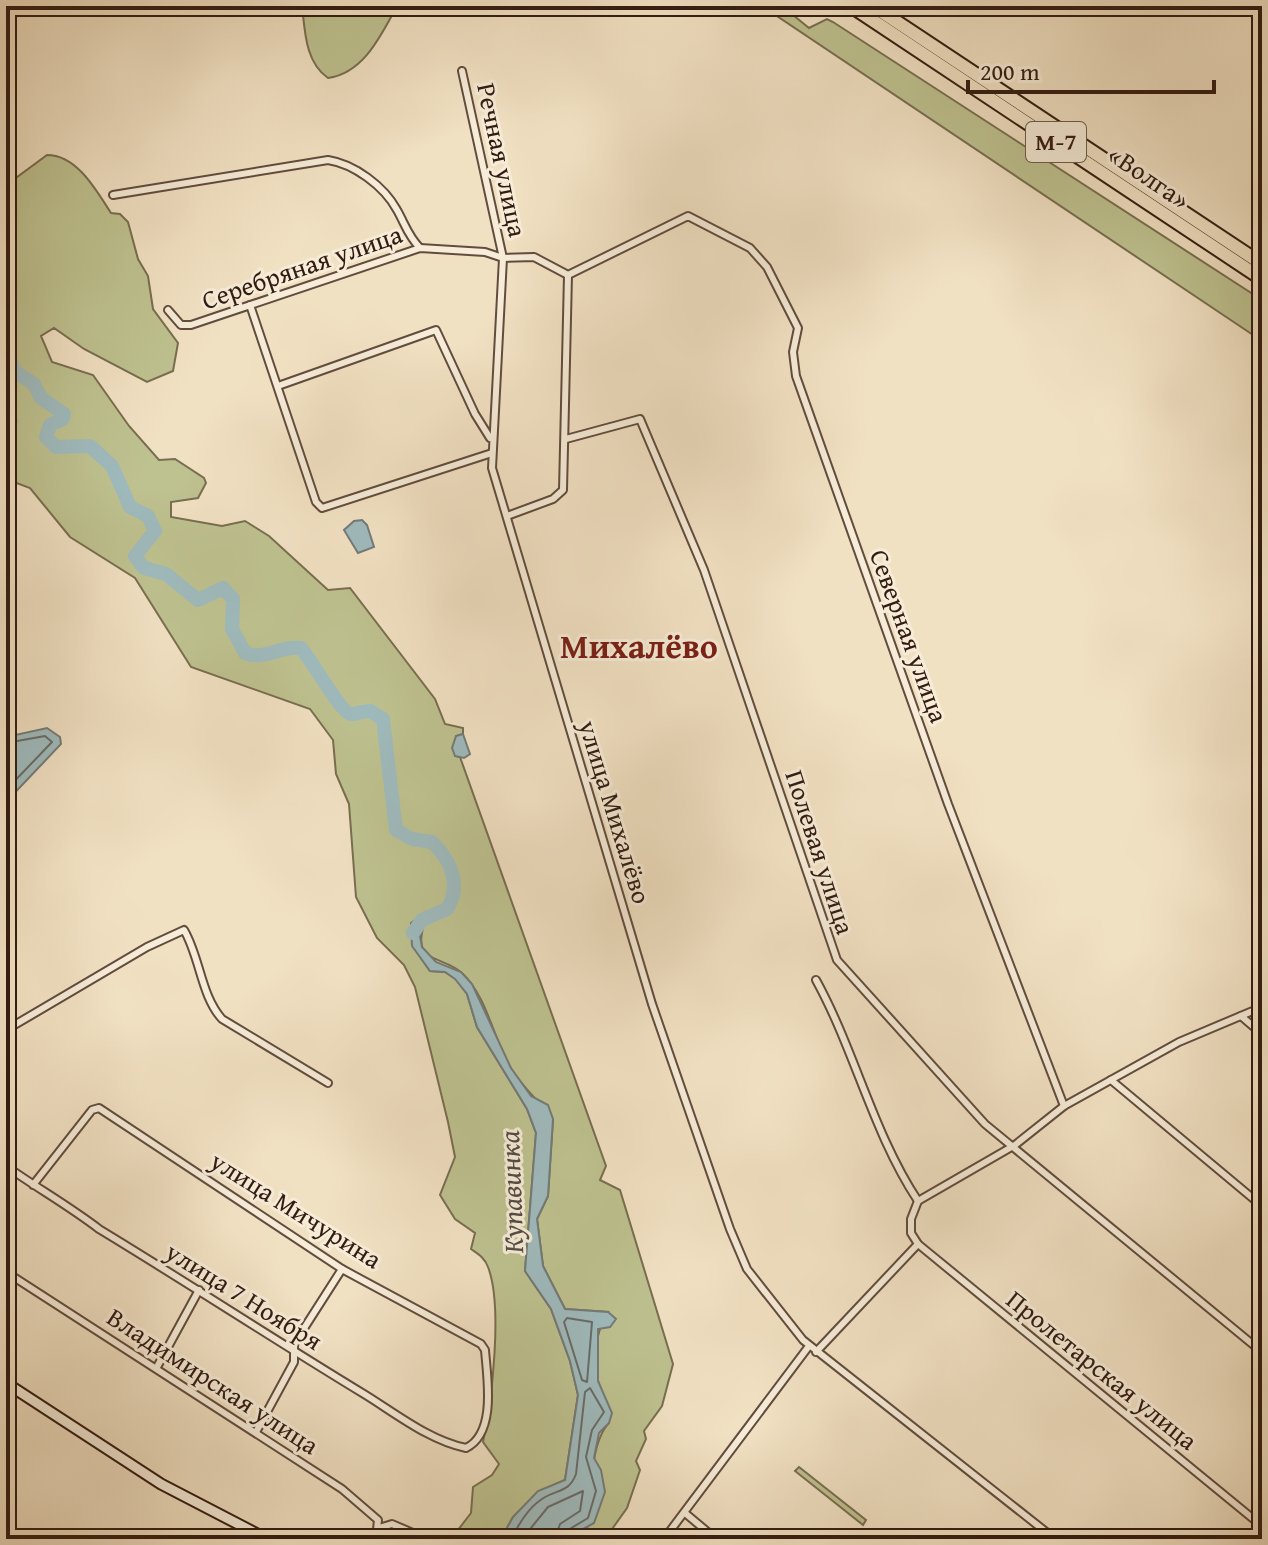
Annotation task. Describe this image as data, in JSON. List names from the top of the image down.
{
  "streets": {
    "highway": ["М-7", "«Волга»"],
    "street": [
      "Речная улица",
      "Серебряная улица",
      "Северная улица",
      "улица Михалёво",
      "Полевая улица",
      "улица Мичурина",
      "улица 7 Ноября",
      "Пролетарская улица",
      "Владимирская улица"
    ]
  },
  "crossings": [
    ["Речная улица", "Серебряная улица"],
    ["Речная улица", "улица Михалёво"],
    ["Серебряная улица", "Северная улица"],
    ["Серебряная улица", "улица Михалёво"],
    ["улица Мичурина", "улица 7 Ноября"]
  ],
  "districts": ["Михалёво"],
  "water": ["Купавинка"],
  "scale_bar": "200 m"
}
